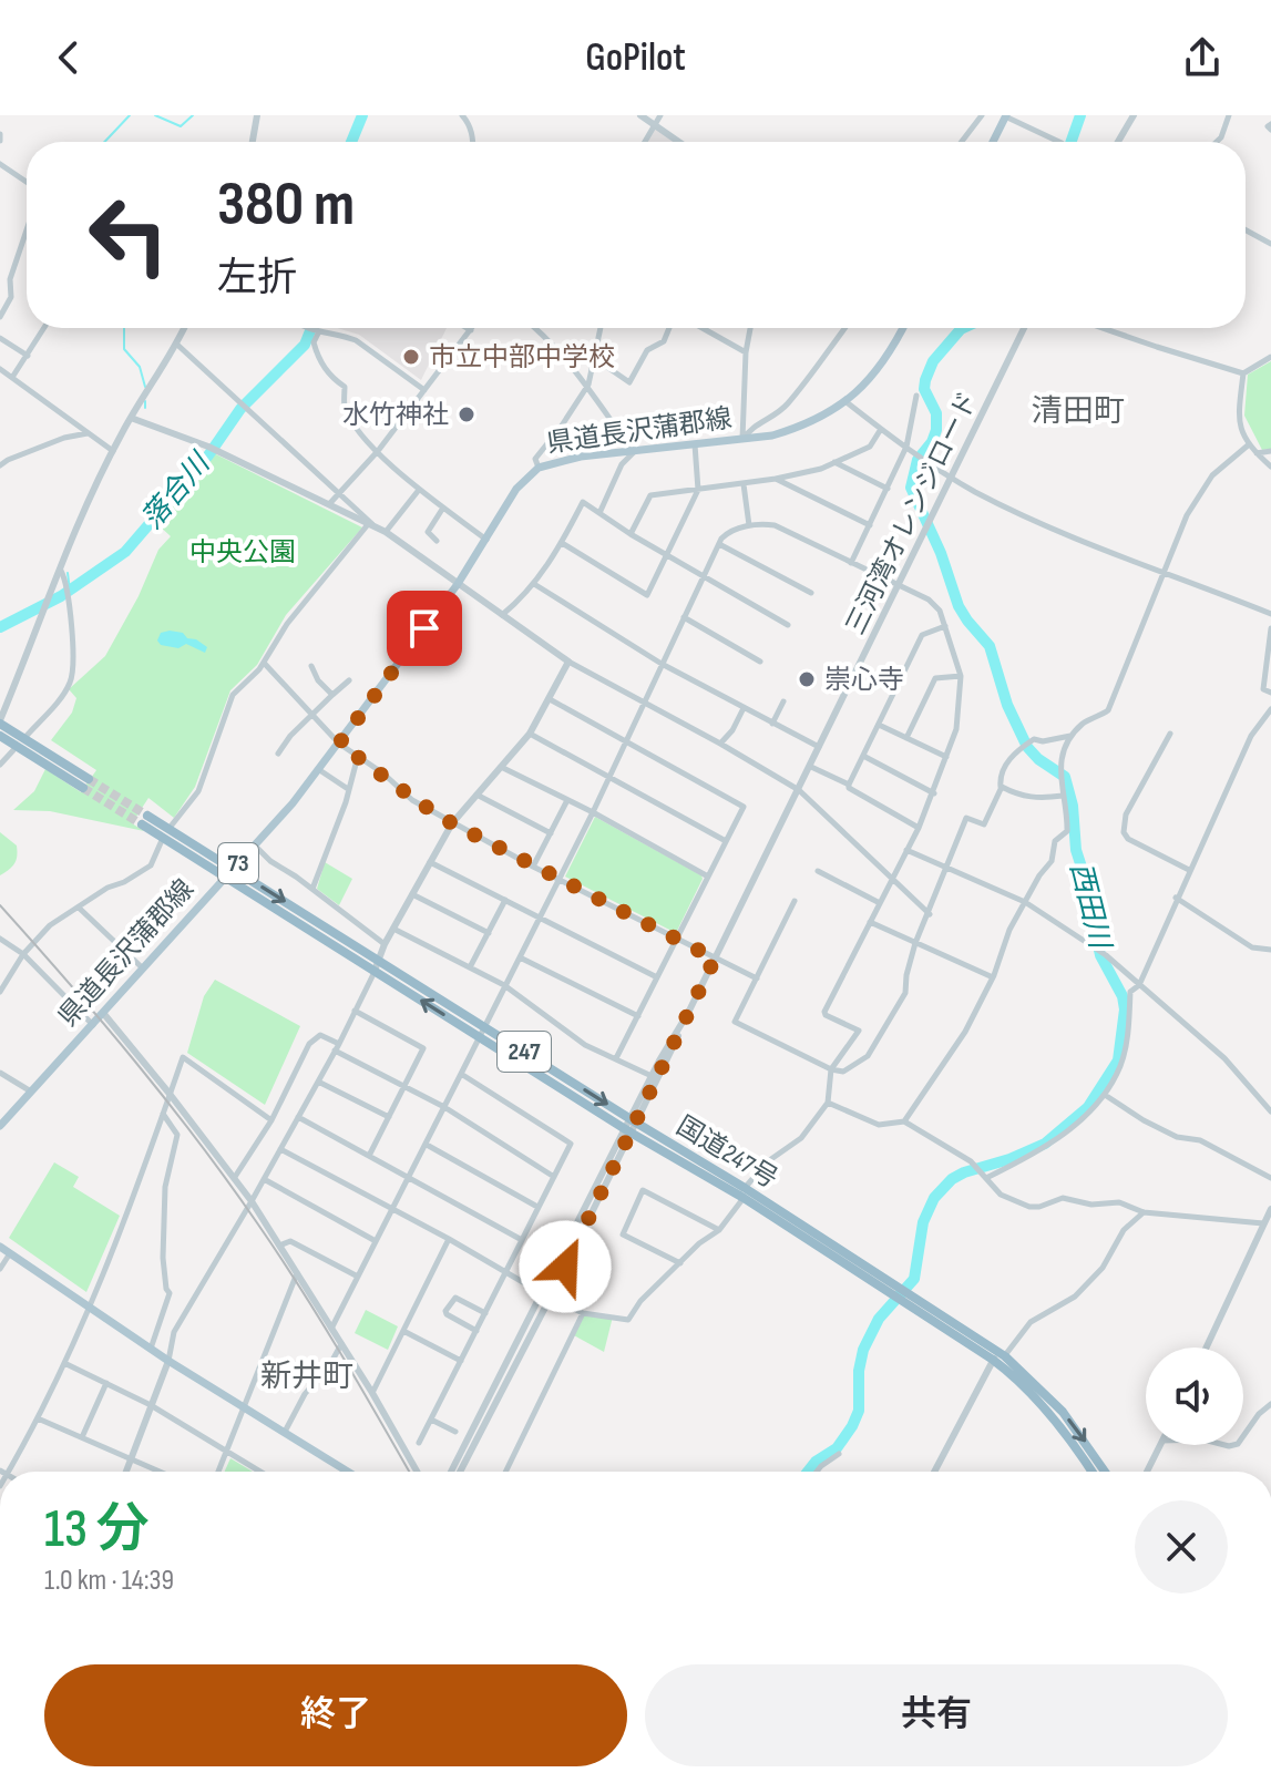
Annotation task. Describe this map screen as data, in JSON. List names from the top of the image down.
{
  "streets": {
    "highway": ["247", "国道247号"],
    "main road": ["県道長沢蒲郡線", "73"],
    "street": ["三河湾オレンジロード"]
  },
  "crossings": [
    ["県道長沢蒲郡線", "国道247号"],
    ["三河湾オレンジロード", "国道247号"]
  ],
  "districts": ["清田町", "新井町"],
  "water": ["落合川", "西田川"],
  "parks": ["中央公園"],
  "places": ["市立中部中学校", "水竹神社", "崇心寺"],
  "page": {
    "header": "GoPilot",
    "turn": ["380 m", "左折"],
    "heading": ["13 分", "1.0 km · 14:39"],
    "buttons": ["終了", "共有"]
  }
}
